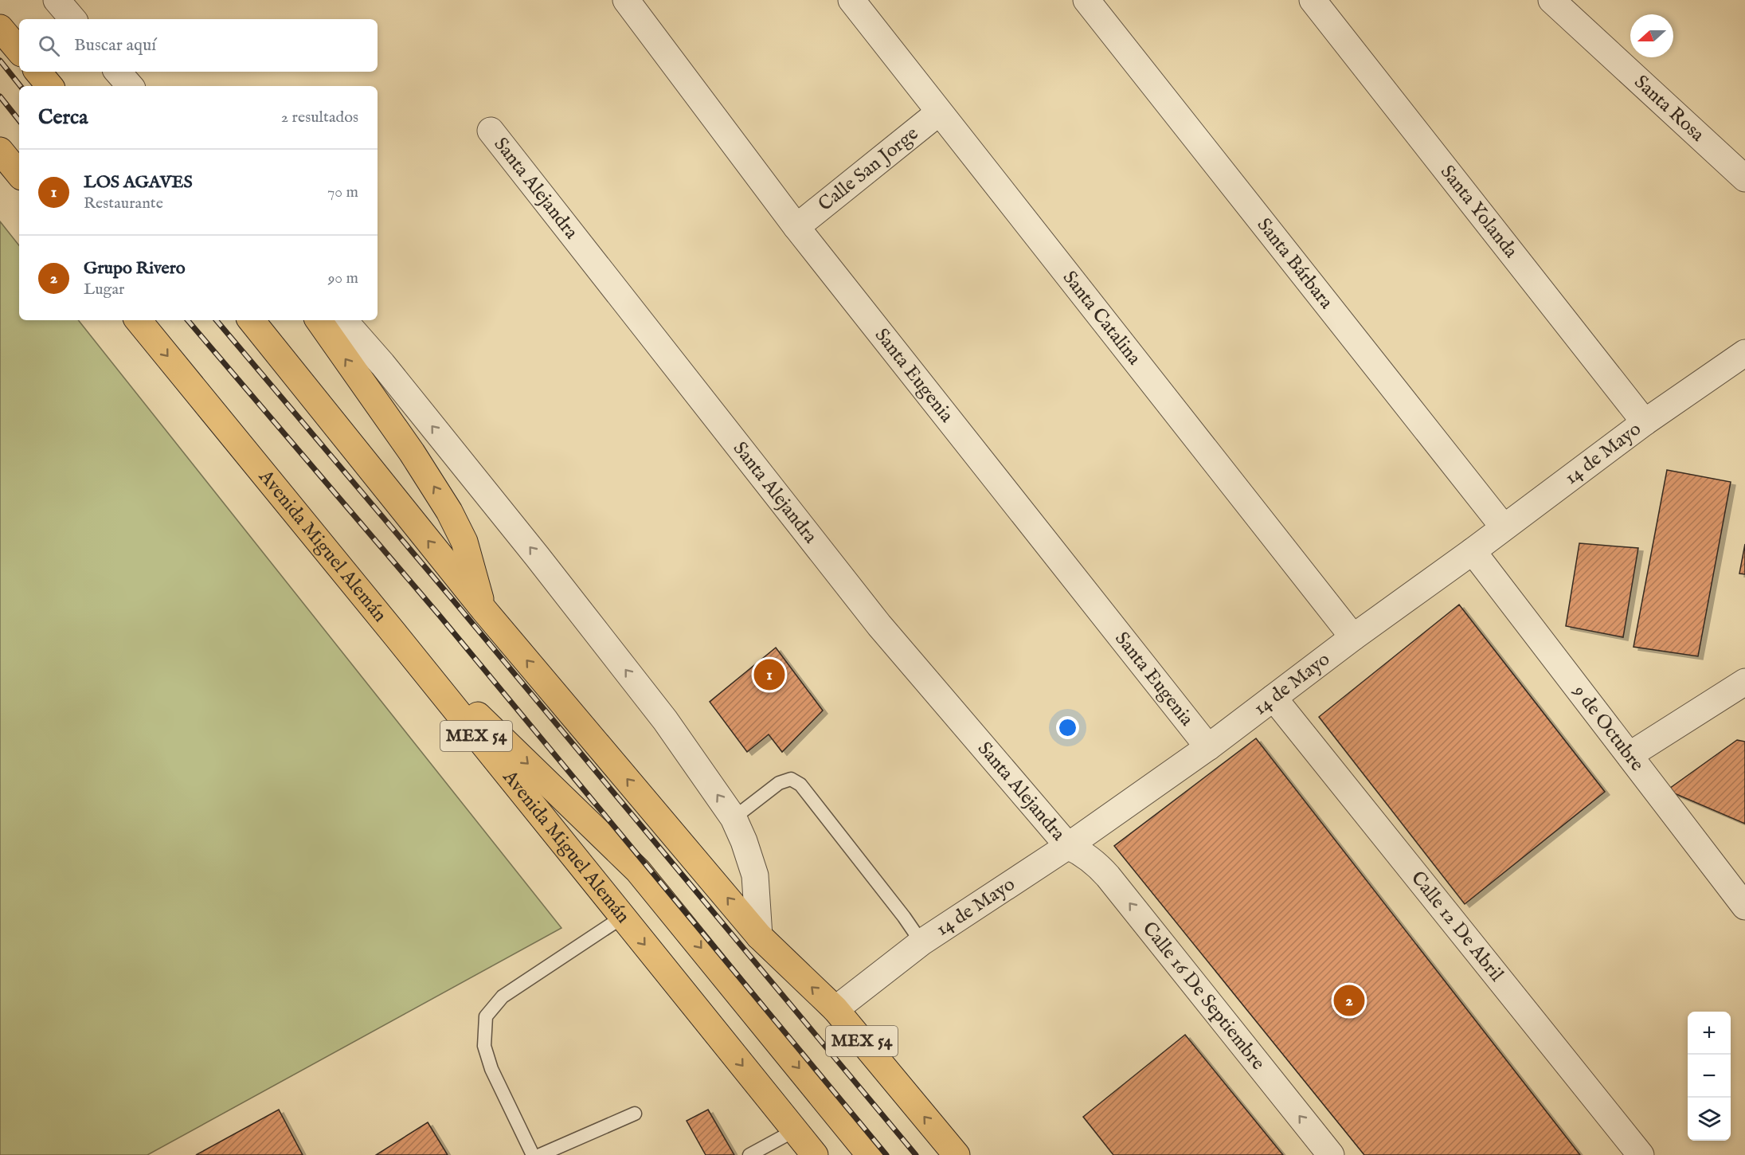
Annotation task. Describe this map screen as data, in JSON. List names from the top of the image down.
{
  "streets": {
    "highway": ["Avenida Miguel Alemán", "MEX 54"],
    "street": [
      "Santa Rosa",
      "Calle San Jorge",
      "Santa Alejandra",
      "Santa Yolanda",
      "Santa Bárbara",
      "Santa Catalina",
      "Santa Eugenia",
      "14 de Mayo",
      "9 de Octubre",
      "Calle 12 De Abril",
      "Calle 16 De Septiembre"
    ]
  },
  "crossings": [
    ["Calle San Jorge", "Santa Catalina"],
    ["Calle San Jorge", "Santa Eugenia"],
    ["Santa Alejandra", "14 de Mayo"],
    ["Santa Alejandra", "Calle 16 De Septiembre"],
    ["Santa Yolanda", "14 de Mayo"],
    ["Santa Bárbara", "14 de Mayo"],
    ["Santa Catalina", "14 de Mayo"],
    ["Santa Eugenia", "14 de Mayo"],
    ["14 de Mayo", "9 de Octubre"],
    ["14 de Mayo", "MEX 54"],
    ["14 de Mayo", "Calle 12 De Abril"],
    ["14 de Mayo", "Calle 16 De Septiembre"]
  ],
  "one_way": ["Calle 16 De Septiembre"],
  "north": "left",
  "page": {
    "search": "Buscar aquí",
    "heading": ["Cerca", "2 resultados"],
    "list": [
      {
        "mark": "1",
        "name": "LOS AGAVES",
        "note": "Restaurante",
        "value": "70 m"
      },
      {
        "mark": "2",
        "name": "Grupo Rivero",
        "note": "Lugar",
        "value": "90 m"
      }
    ],
    "pins": ["1", "2"],
    "map_buttons": ["+", "−"]
  }
}
